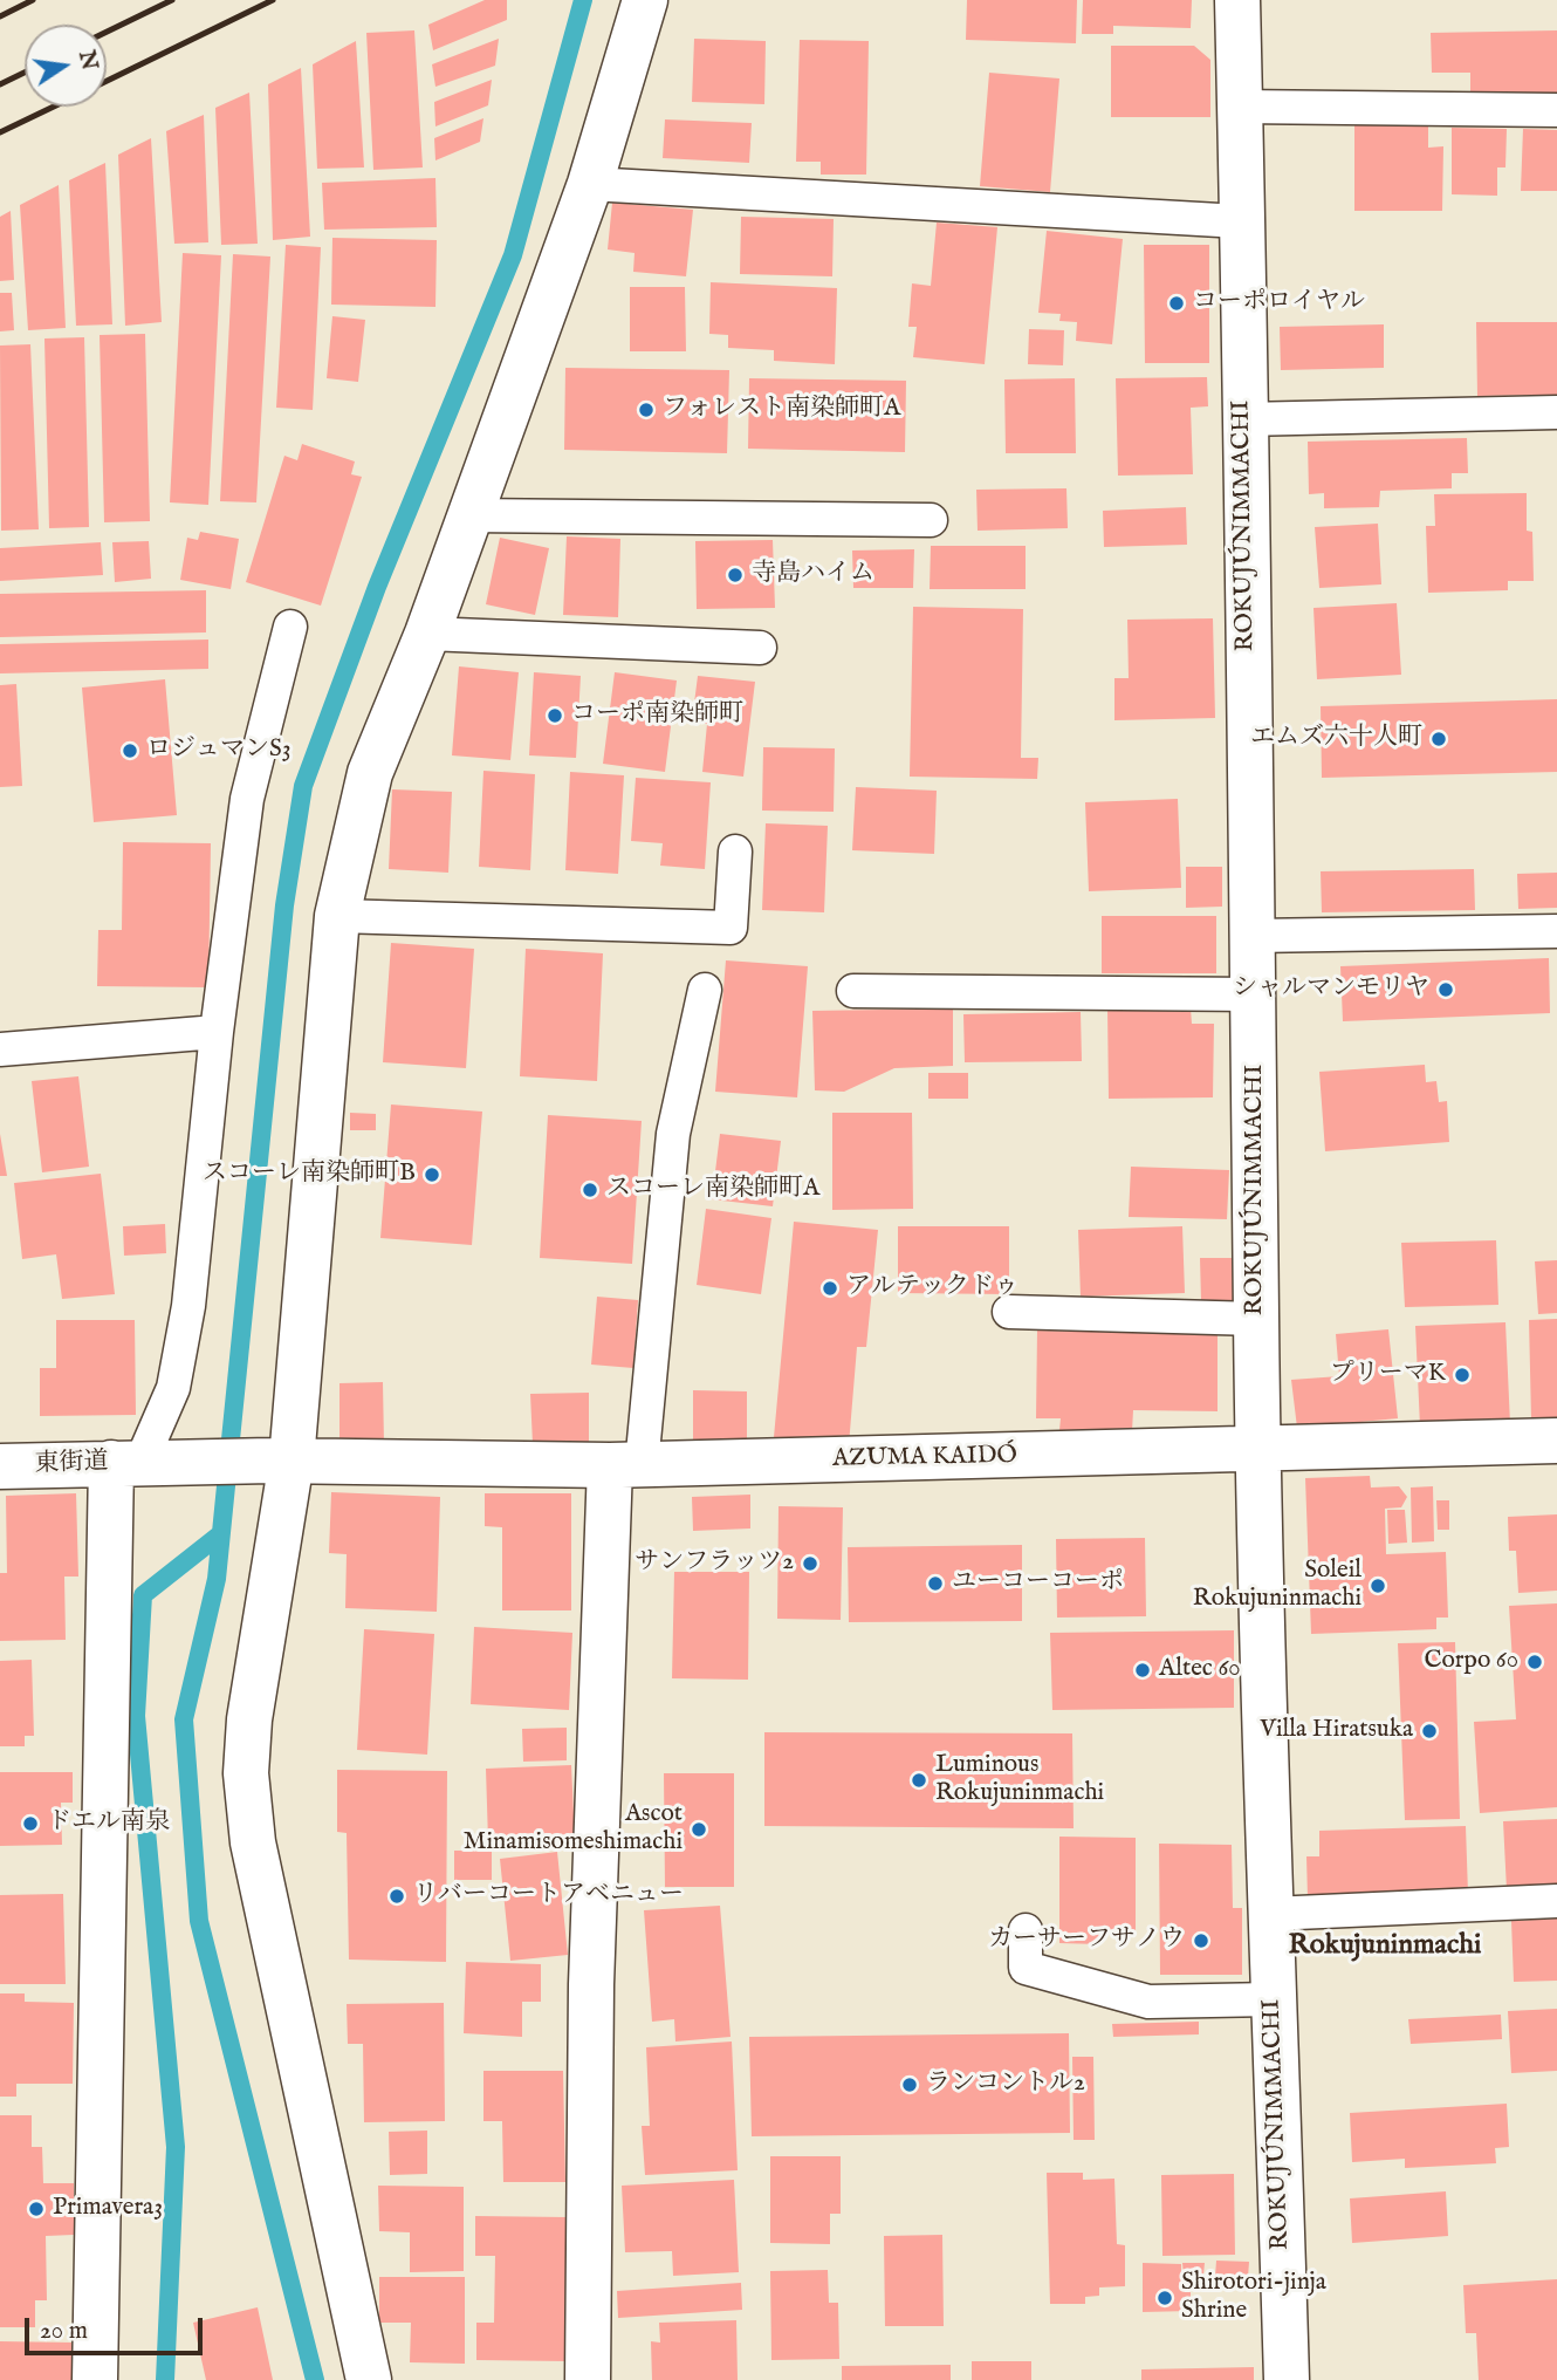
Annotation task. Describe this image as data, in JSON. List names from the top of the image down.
{
  "streets": {
    "street": ["ROKUJÚNIMMACHI", "AZUMA KAIDÓ", "東街道"]
  },
  "crossings": [
    ["ROKUJÚNIMMACHI", "AZUMA KAIDÓ"],
    ["AZUMA KAIDÓ", "東街道"]
  ],
  "districts": ["Rokujuninmachi"],
  "places": [
    "コーポロイヤル",
    "フォレスト南染師町A",
    "寺島ハイム",
    "コーポ南染師町",
    "エムズ六十人町",
    "ロジュマンS3",
    "シャルマンモリヤ",
    "スコーレ南染師町B",
    "スコーレ南染師町A",
    "アルテックドゥ",
    "プリーマK",
    "サンフラッツ2",
    "ユーコーコーポ",
    "Soleil Rokujuninmachi",
    "Corpo 60",
    "Altec 60",
    "Villa Hiratsuka",
    "Luminous Rokujuninmachi",
    "ドエル南泉",
    "Ascot Minamisomeshimachi",
    "リバーコートアベニュー",
    "カーサーフサノウ",
    "ランコントル2",
    "Primavera3",
    "Shirotori-jinja Shrine"
  ],
  "scale_bar": "20 m",
  "north": "right"
}
